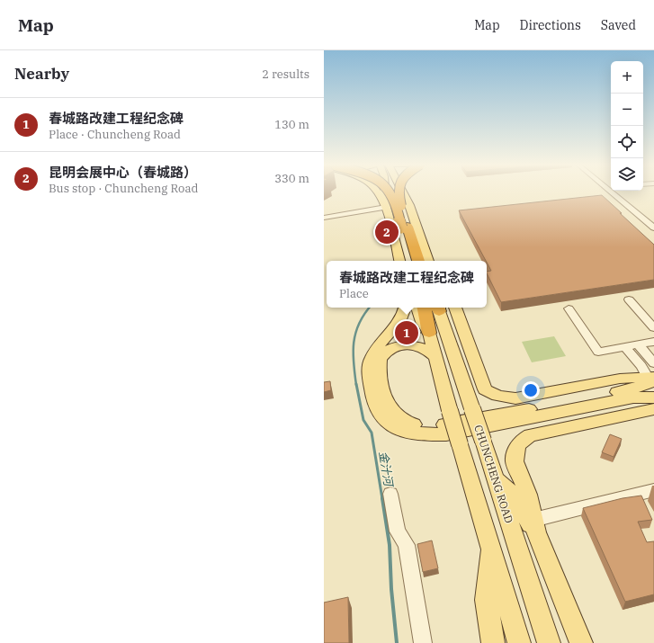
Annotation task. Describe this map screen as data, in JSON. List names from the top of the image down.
{
  "streets": {
    "main road": ["CHUNCHENG ROAD"]
  },
  "water": ["金汁河"],
  "page": {
    "header": "Map",
    "nav": ["Map", "Directions", "Saved"],
    "heading": ["Nearby", "2 results"],
    "map_buttons": ["+", "−"],
    "list": [
      {
        "mark": "1",
        "name": "春城路改建工程纪念碑",
        "note": "Place · Chuncheng Road",
        "value": "130 m"
      },
      {
        "mark": "2",
        "name": "昆明会展中心（春城路）",
        "note": "Bus stop · Chuncheng Road",
        "value": "330 m"
      }
    ],
    "pins": ["2", "1"],
    "popup": ["春城路改建工程纪念碑", "Place"]
  }
}
